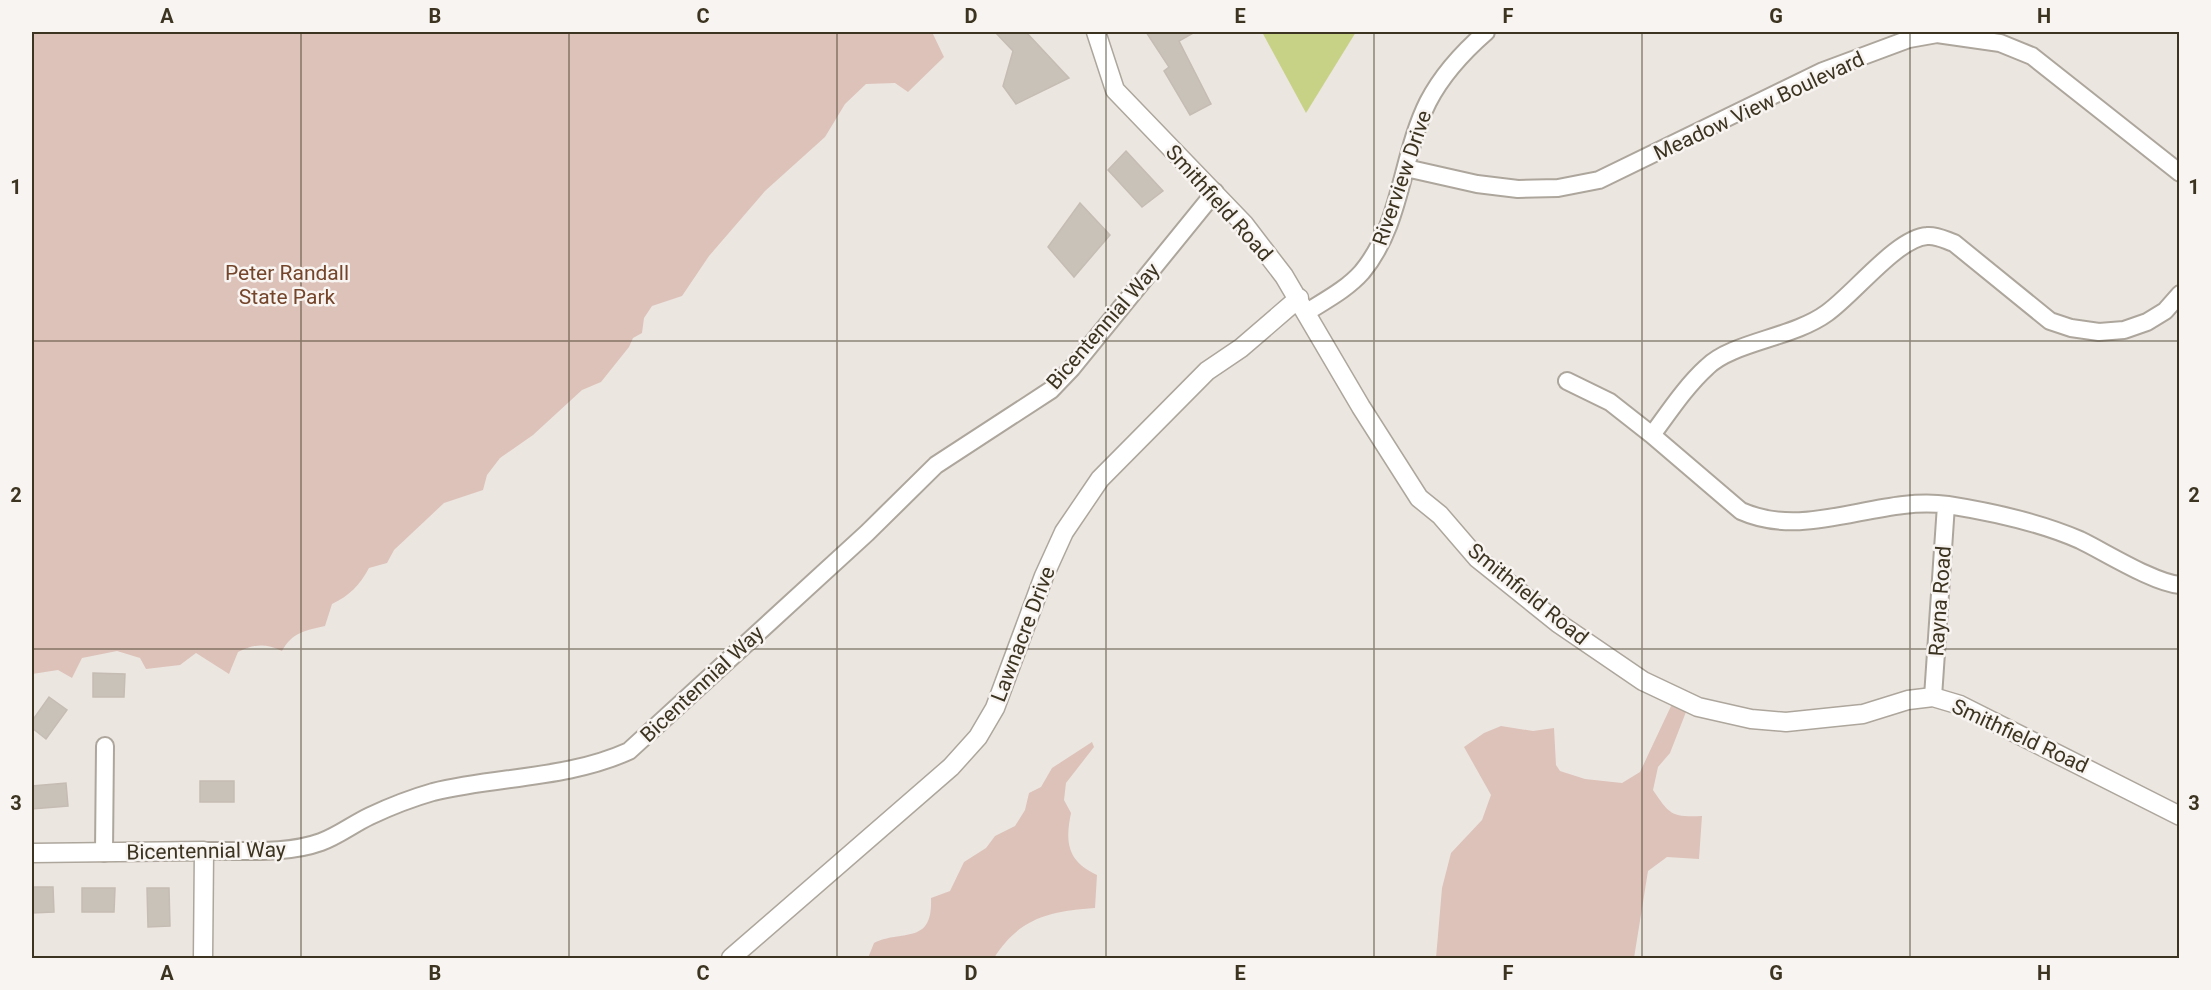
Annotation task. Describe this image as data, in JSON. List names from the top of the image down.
{
  "streets": {
    "street": [
      "Meadow View Boulevard",
      "Riverview Drive",
      "Smithfield Road",
      "Bicentennial Way",
      "Rayna Road",
      "Lawnacre Drive"
    ]
  },
  "crossings": [
    ["Meadow View Boulevard", "Riverview Drive"],
    ["Riverview Drive", "Smithfield Road"],
    ["Riverview Drive", "Lawnacre Drive"],
    ["Smithfield Road", "Bicentennial Way"],
    ["Smithfield Road", "Rayna Road"],
    ["Smithfield Road", "Lawnacre Drive"]
  ],
  "parks": ["Peter Randall State Park"],
  "grid": {
    "columns": [
      "A",
      "B",
      "C",
      "D",
      "E",
      "F",
      "G",
      "H"
    ],
    "rows": ["1", "2", "3"]
  }
}
